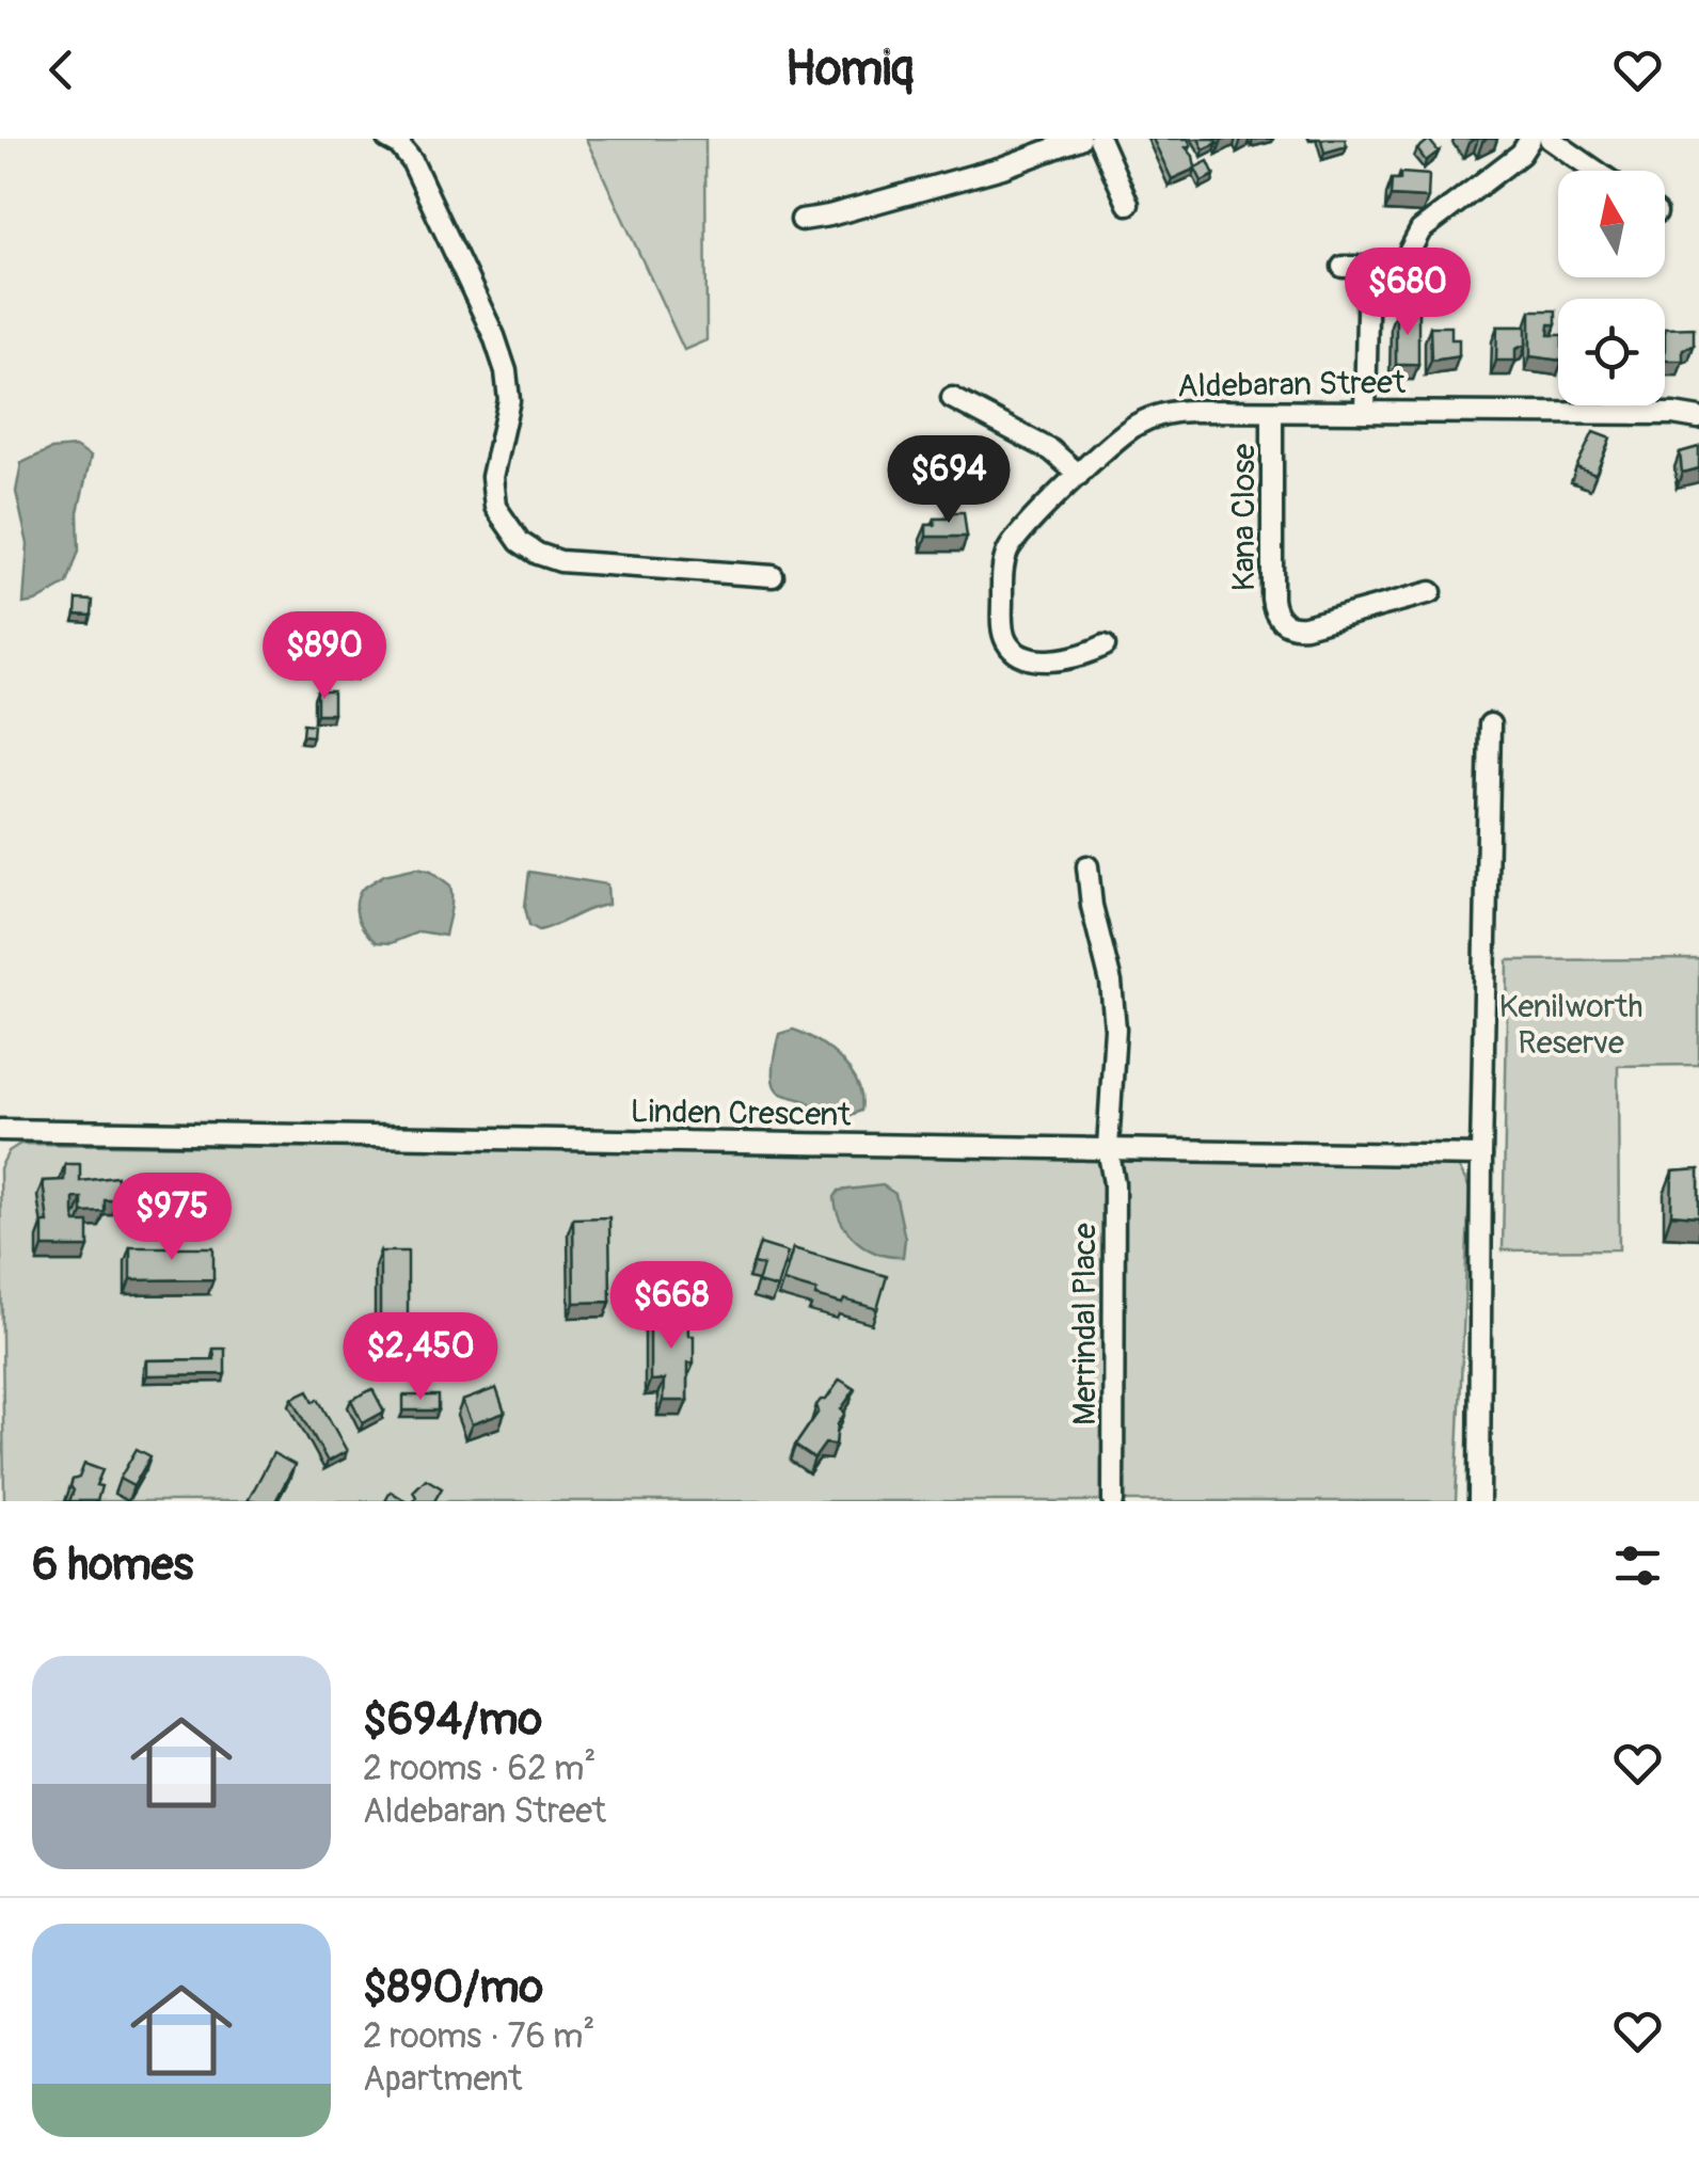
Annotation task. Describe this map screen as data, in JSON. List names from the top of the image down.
{
  "streets": {
    "street": [
      "Aldebaran Street",
      "Kana Close",
      "Linden Crescent",
      "Merrindal Place"
    ]
  },
  "crossings": [
    ["Aldebaran Street", "Kana Close"],
    ["Linden Crescent", "Merrindal Place"]
  ],
  "parks": ["Kenilworth Reserve"],
  "north": "top",
  "page": {
    "header": "Homiq",
    "price": [
      "$680",
      "$694",
      "$890",
      "$975",
      "$668",
      "$2,450"
    ],
    "heading": "6 homes",
    "list": [
      {
        "name": "$694/mo",
        "note": "2 rooms · 62 m² · Aldebaran Street"
      },
      {
        "name": "$890/mo",
        "note": "2 rooms · 76 m² · Apartment"
      }
    ]
  }
}
